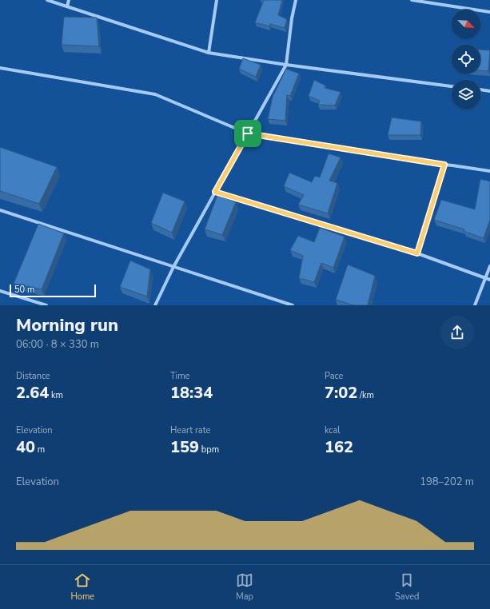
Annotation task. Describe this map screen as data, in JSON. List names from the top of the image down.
{
  "scale_bar": "50 m",
  "north": "bottom right",
  "page": {
    "scale": "50 m",
    "heading": ["Morning run", "06:00 · 8 × 330 m"],
    "stats": [
      ["Distance", "2.64 km"],
      ["Time", "18:34"],
      ["Pace", "7:02 /km"],
      ["Elevation", "40 m"],
      ["Heart rate", "159 bpm"],
      ["kcal", "162"]
    ],
    "chart": ["Elevation", "198–202 m"],
    "tabs": ["Home", "Map", "Saved"]
  }
}
